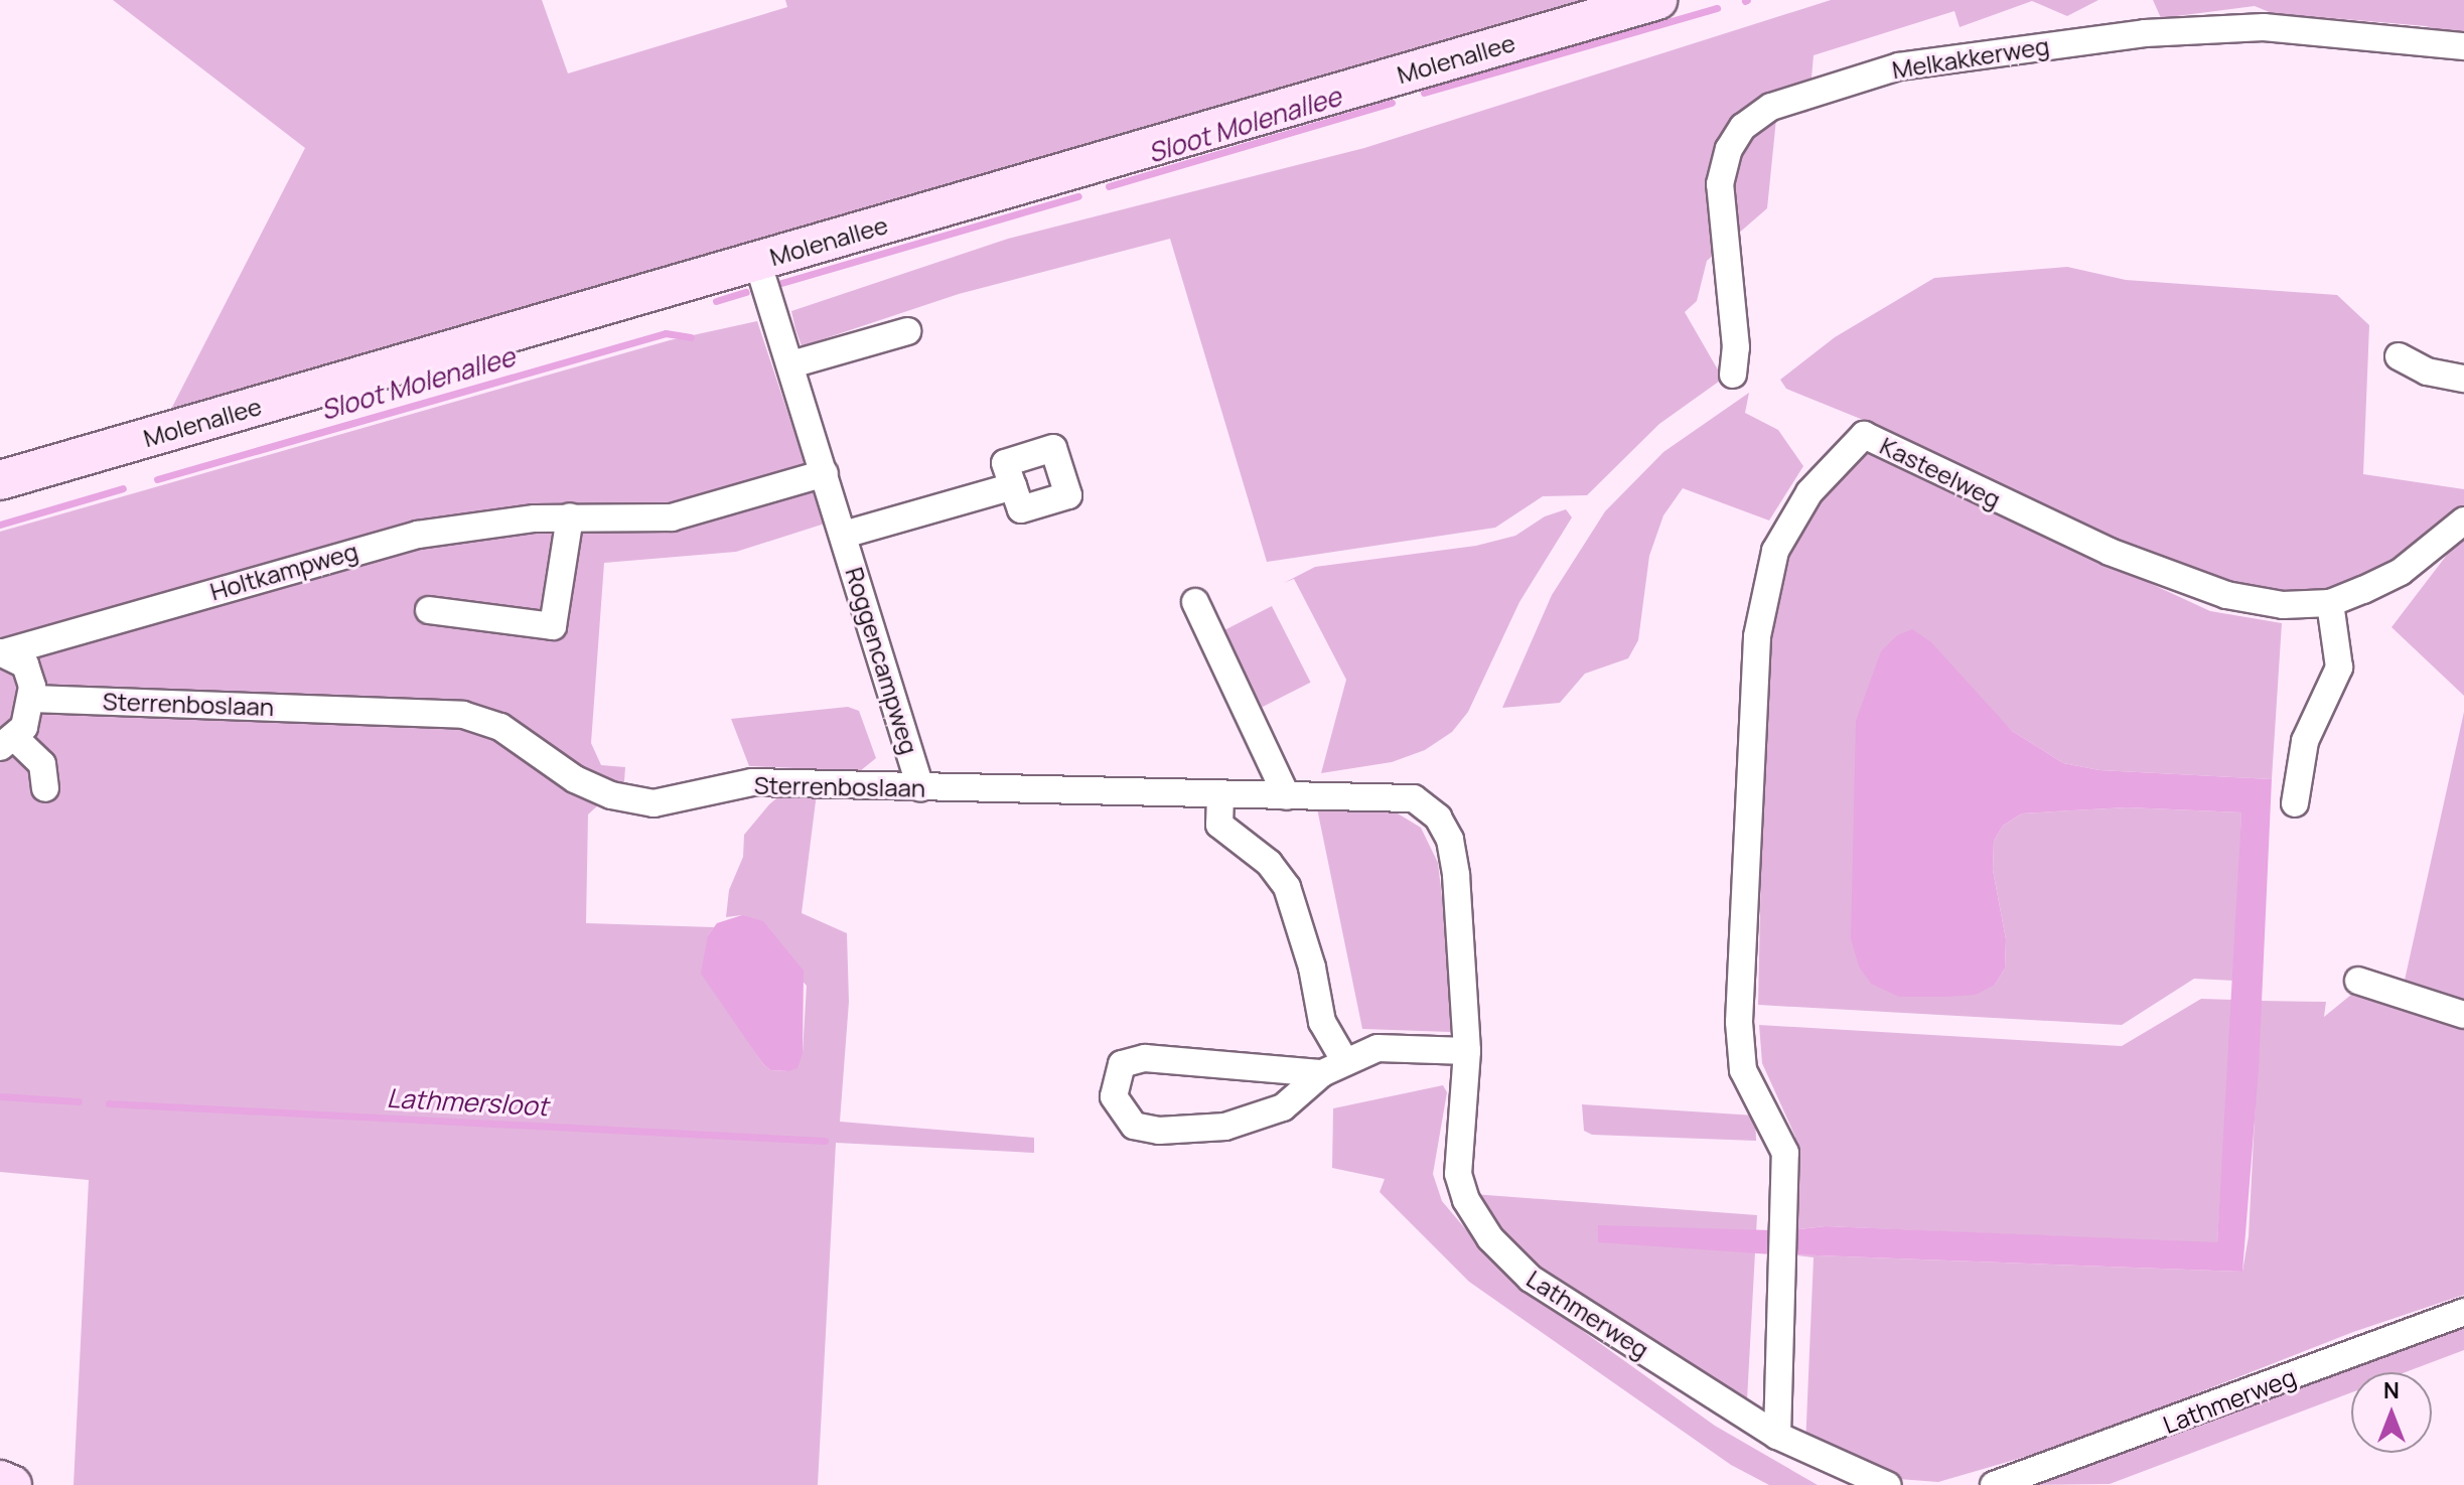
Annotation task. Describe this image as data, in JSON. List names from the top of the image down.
{
  "streets": {
    "main road": ["Molenallee"],
    "street": [
      "Melkakkerweg",
      "Kasteelweg",
      "Holtkampweg",
      "Roggencampweg",
      "Sterrenboslaan",
      "Lathmerweg"
    ]
  },
  "crossings": [
    ["Molenallee", "Roggencampweg"],
    ["Kasteelweg", "Lathmerweg"],
    ["Holtkampweg", "Roggencampweg"],
    ["Roggencampweg", "Sterrenboslaan"],
    ["Sterrenboslaan", "Lathmerweg"]
  ],
  "water": ["Sloot Molenallee", "Lathmersloot"],
  "north": "top"
}
